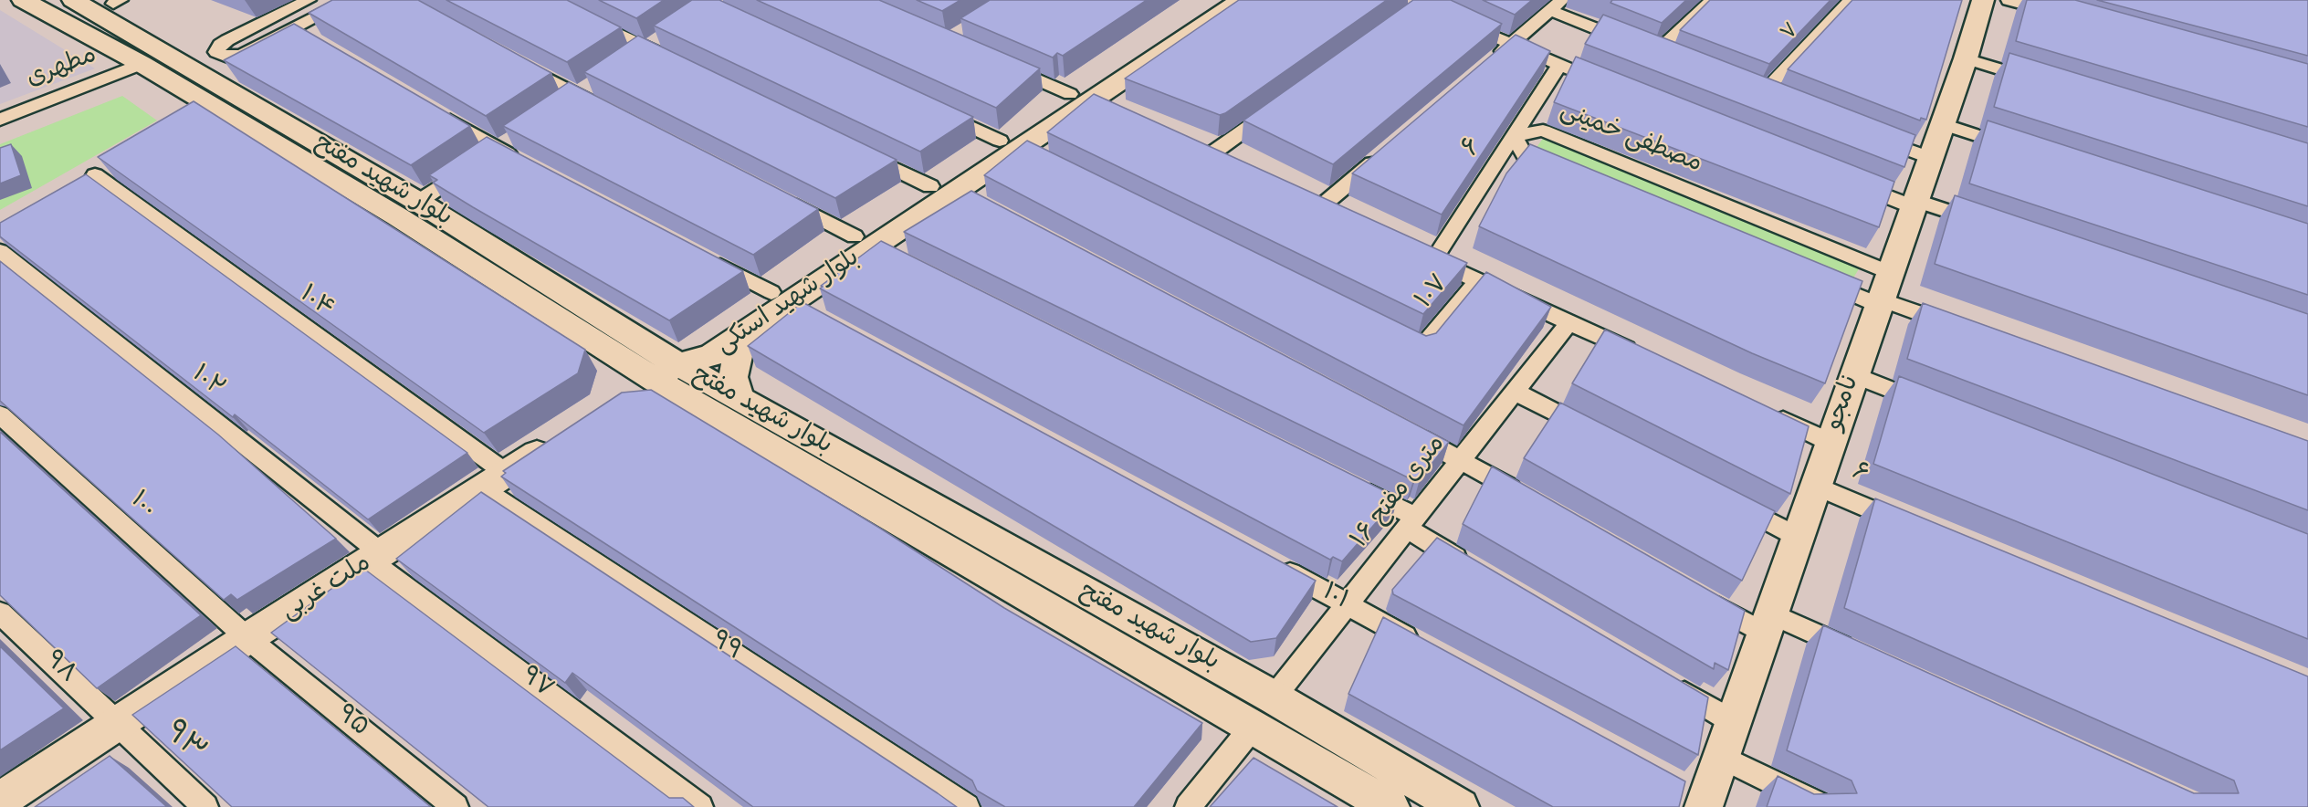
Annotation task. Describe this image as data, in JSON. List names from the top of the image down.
{
  "streets": {
    "main road": [
      "بلوار شهید مفتح",
      "بلوار شهید استکی",
      "نامجو",
      "ملت غربی"
    ],
    "street": [
      "۷",
      "مطهری",
      "مصطفی خمینی",
      "۶",
      "۱۰۷",
      "۱۰۴",
      "۱۰۲",
      "۱۶ متری مفتح",
      "۱۰۰",
      "۱۰۱",
      "۹۹",
      "۹۸",
      "۹۷",
      "۹۵",
      "۹۳"
    ]
  },
  "crossings": [
    ["مطهری", "بلوار شهید مفتح"],
    ["مصطفی خمینی", "۶"],
    ["مصطفی خمینی", "نامجو"],
    ["۶", "نامجو"],
    ["بلوار شهید مفتح", "بلوار شهید استکی"],
    ["بلوار شهید مفتح", "۱۶ متری مفتح"],
    ["۱۰۴", "ملت غربی"],
    ["۱۰۴", "۹۹"],
    ["۱۰۲", "ملت غربی"],
    ["۱۰۲", "۹۷"],
    ["۱۶ متری مفتح", "۱۰۱"],
    ["۱۰۰", "ملت غربی"],
    ["۱۰۰", "۹۵"],
    ["ملت غربی", "۹۹"],
    ["ملت غربی", "۹۸"],
    ["ملت غربی", "۹۷"],
    ["ملت غربی", "۹۵"],
    ["ملت غربی", "۹۳"],
    ["۹۸", "۹۳"]
  ]
}
